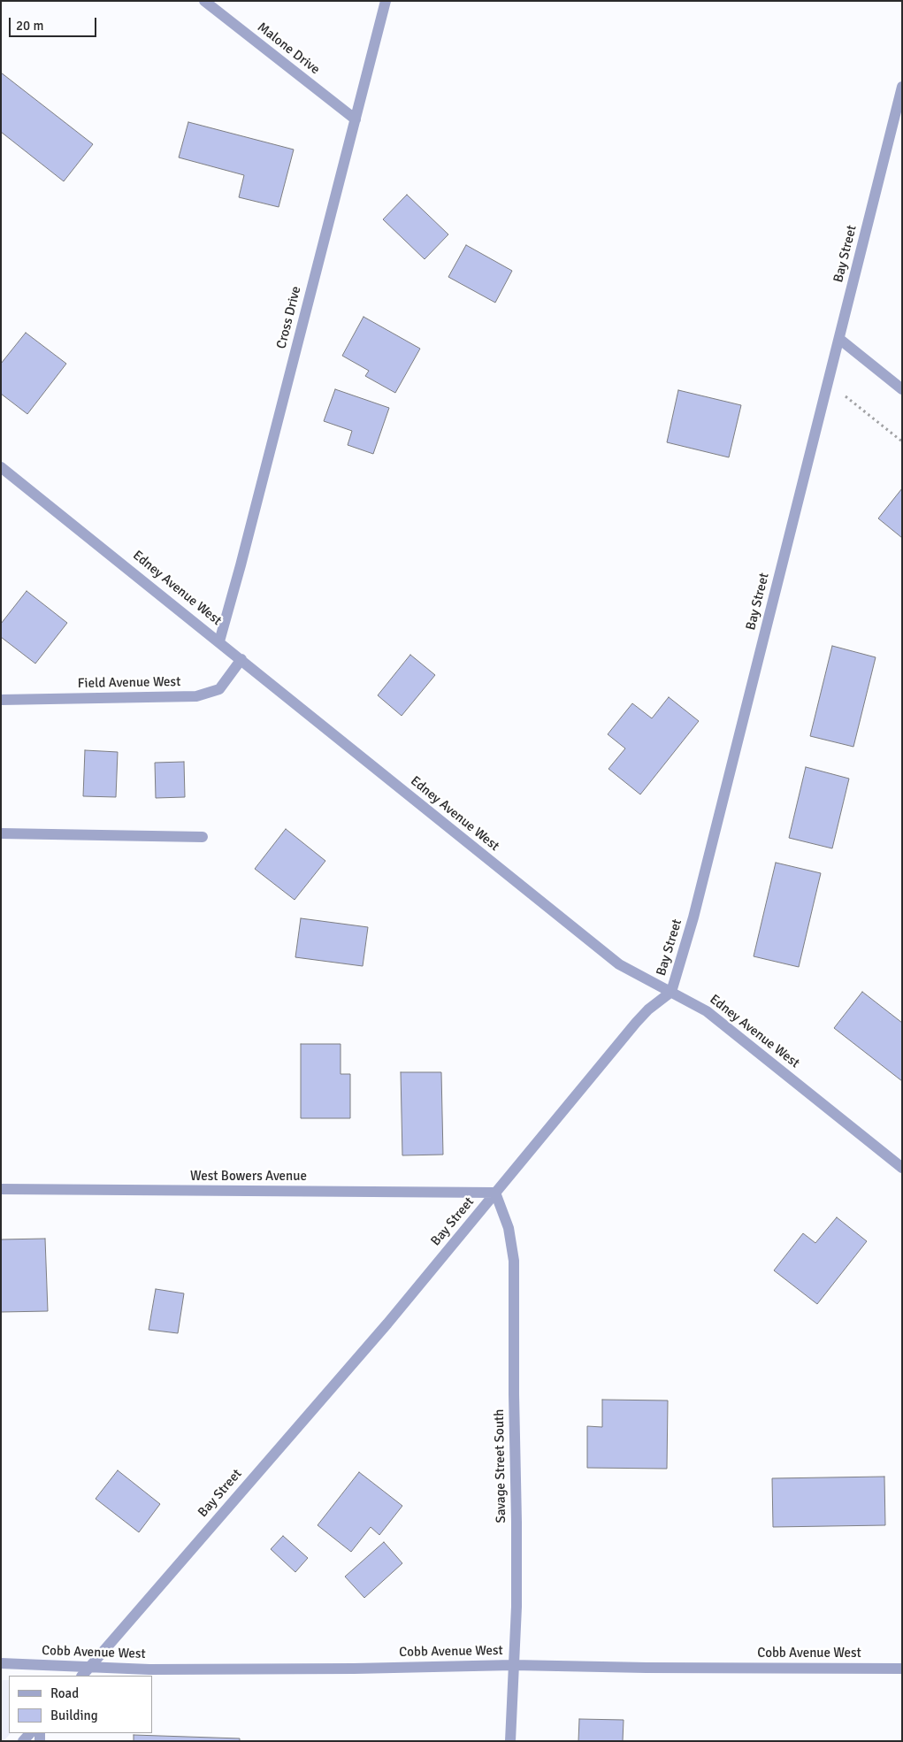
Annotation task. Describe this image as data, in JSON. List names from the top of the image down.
{
  "streets": {
    "street": [
      "Malone Drive",
      "Bay Street",
      "Cross Drive",
      "Edney Avenue West",
      "Field Avenue West",
      "West Bowers Avenue",
      "Savage Street South",
      "Cobb Avenue West"
    ]
  },
  "crossings": [
    ["Malone Drive", "Cross Drive"],
    ["Bay Street", "Edney Avenue West"],
    ["Bay Street", "West Bowers Avenue"],
    ["Bay Street", "Savage Street South"],
    ["Bay Street", "Cobb Avenue West"],
    ["Cross Drive", "Edney Avenue West"],
    ["Edney Avenue West", "Field Avenue West"],
    ["West Bowers Avenue", "Savage Street South"],
    ["Savage Street South", "Cobb Avenue West"]
  ],
  "legend": ["Road", "Building"],
  "scale_bar": "20 m"
}
